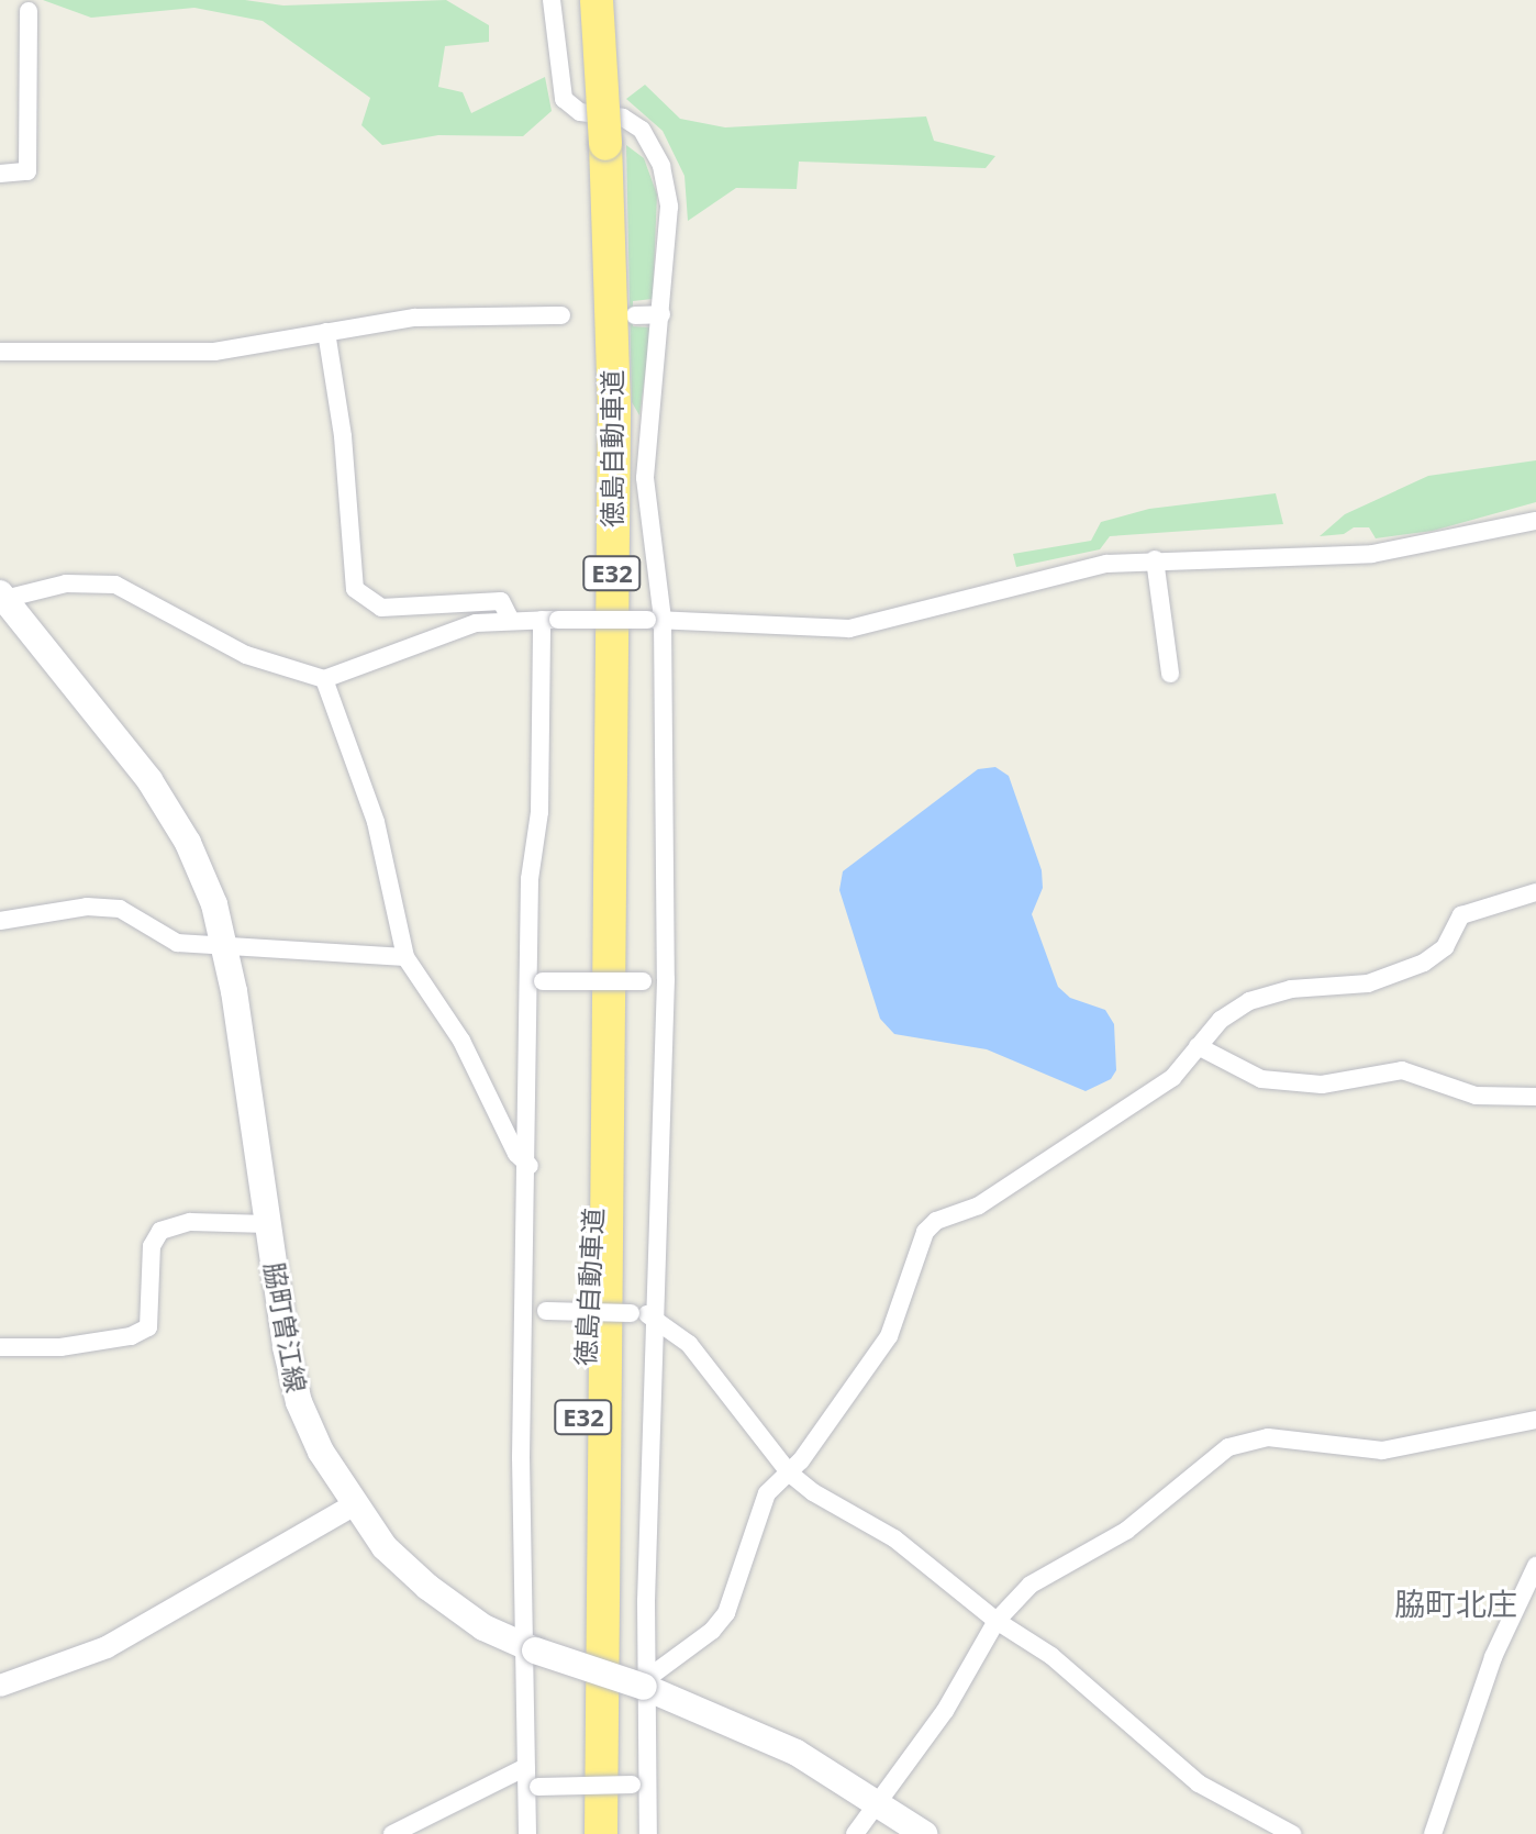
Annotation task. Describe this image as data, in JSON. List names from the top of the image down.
{
  "streets": {
    "highway": ["徳島自動車道", "E32"],
    "main road": ["脇町曽江線"]
  },
  "districts": ["脇町北庄"]
}
